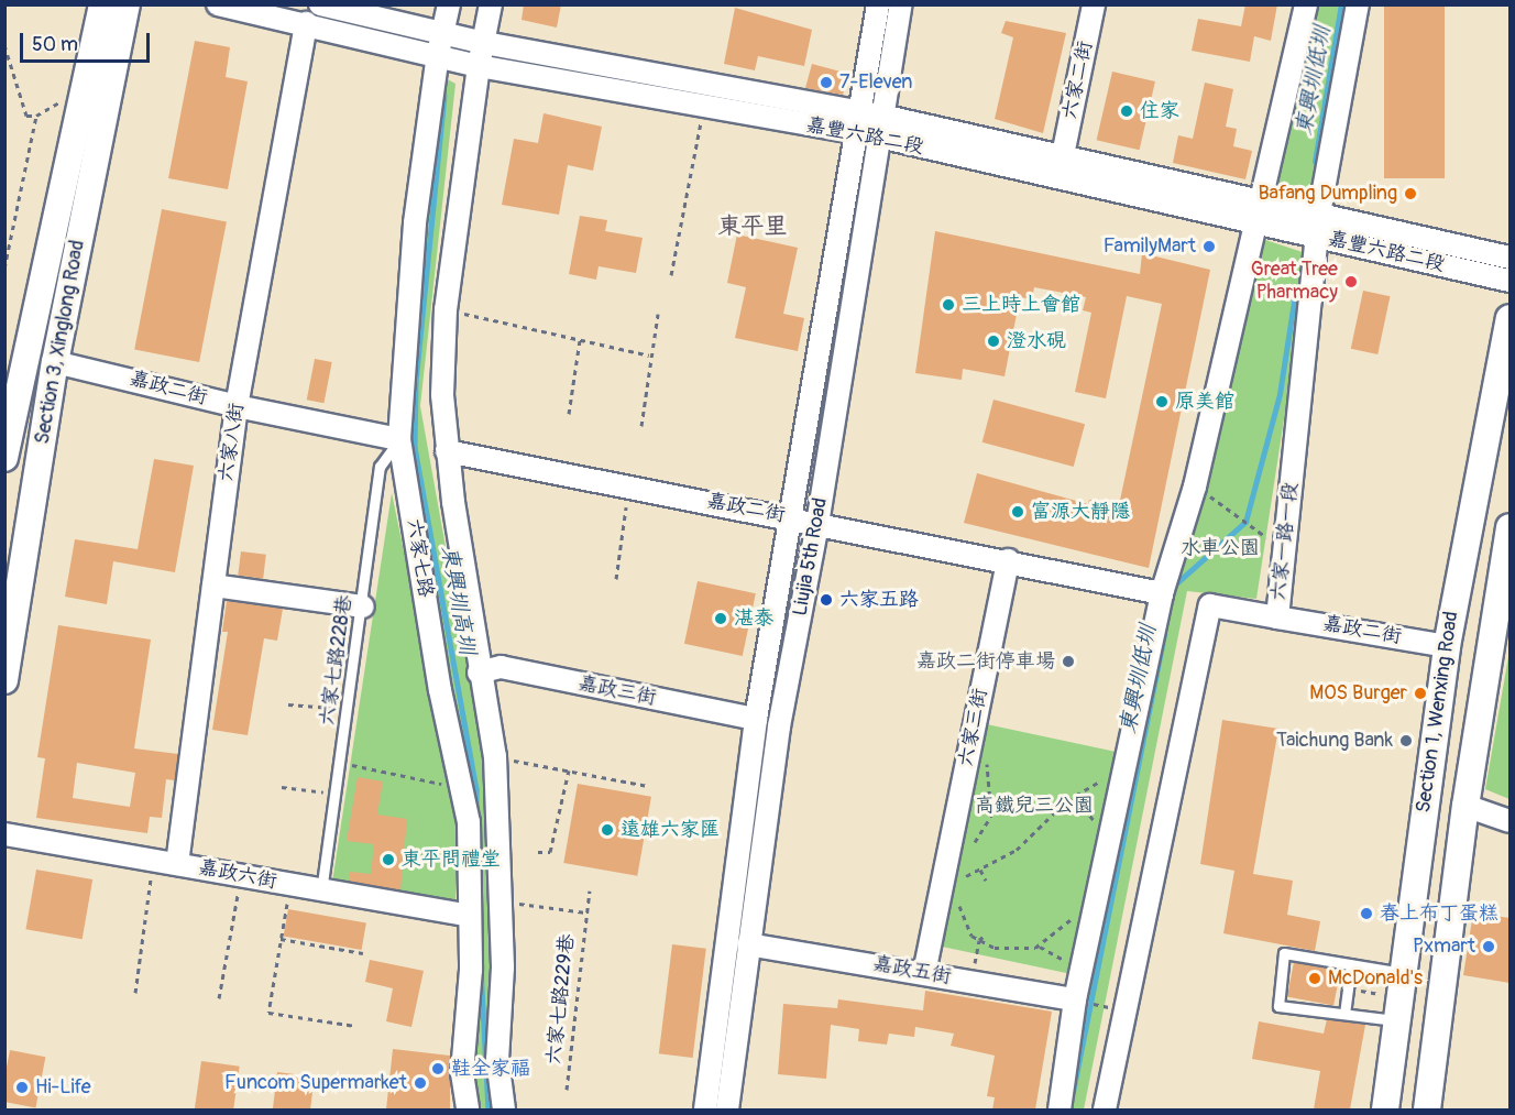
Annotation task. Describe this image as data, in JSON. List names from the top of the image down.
{
  "streets": {
    "street": [
      "六家二街",
      "嘉豐六路二段",
      "Section 3, Xinglong Road",
      "嘉政二街",
      "六家八街",
      "六家一路一段",
      "Liujia 5th Road",
      "六家七路",
      "嘉政三街",
      "Section 1, Wenxing Road",
      "六家三街",
      "嘉政六街",
      "嘉政五街"
    ],
    "lane": ["六家七路228巷"],
    "path": ["六家七路229巷"]
  },
  "crossings": [
    ["六家二街", "嘉豐六路二段"],
    ["嘉豐六路二段", "六家八街"],
    ["嘉豐六路二段", "六家一路一段"],
    ["嘉豐六路二段", "Liujia 5th Road"],
    ["嘉豐六路二段", "六家七路"],
    ["Section 3, Xinglong Road", "嘉政二街"],
    ["嘉政二街", "六家八街"],
    ["嘉政二街", "六家一路一段"],
    ["嘉政二街", "Liujia 5th Road"],
    ["嘉政二街", "六家七路"],
    ["嘉政二街", "六家七路228巷"],
    ["嘉政二街", "Section 1, Wenxing Road"],
    ["嘉政二街", "六家三街"],
    ["六家八街", "嘉政六街"],
    ["Liujia 5th Road", "嘉政三街"],
    ["Liujia 5th Road", "嘉政五街"],
    ["六家七路", "六家七路228巷"],
    ["六家七路", "嘉政六街"],
    ["六家七路228巷", "嘉政六街"],
    ["六家三街", "嘉政五街"]
  ],
  "districts": ["東平里"],
  "water": ["東興圳低圳", "東興圳高圳"],
  "parks": ["水車公園", "高鐵兒三公園"],
  "places": [
    "7-Eleven",
    "住家",
    "Bafang Dumpling",
    "FamilyMart",
    "Great Tree Pharmacy",
    "三上時上會館",
    "澄水硯",
    "原美館",
    "富源大靜隱",
    "六家五路",
    "湛泰",
    "嘉政二街停車場",
    "MOS Burger",
    "Taichung Bank",
    "遠雄六家匯",
    "東平問禮堂",
    "春上布丁蛋糕",
    "Pxmart",
    "McDonald's",
    "鞋全家福",
    "Funcom Supermarket",
    "Hi-Life"
  ],
  "scale_bar": "50 m"
}
